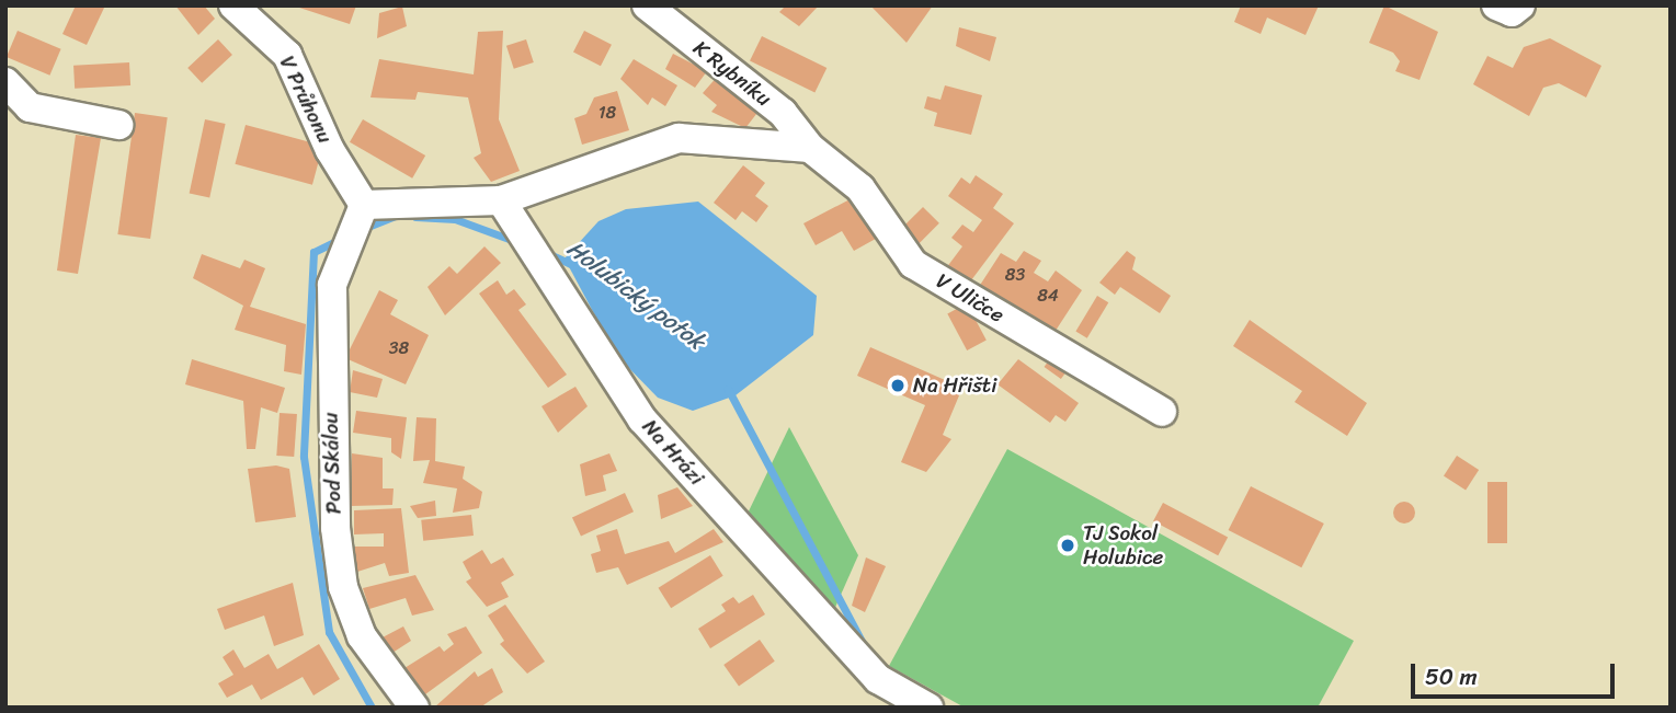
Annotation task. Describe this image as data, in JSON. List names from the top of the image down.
{
  "streets": {
    "street": [
      "K Rybníku",
      "V Průhonu",
      "V Uličce",
      "Na Hrázi",
      "Pod Skálou"
    ]
  },
  "crossings": [
    ["K Rybníku", "V Uličce"],
    ["V Průhonu", "Pod Skálou"]
  ],
  "water": ["Holubický potok"],
  "places": ["Na Hřišti", "TJ Sokol Holubice"],
  "house_numbers": [
    "18",
    "83",
    "84",
    "38"
  ],
  "scale_bar": "50 m"
}
